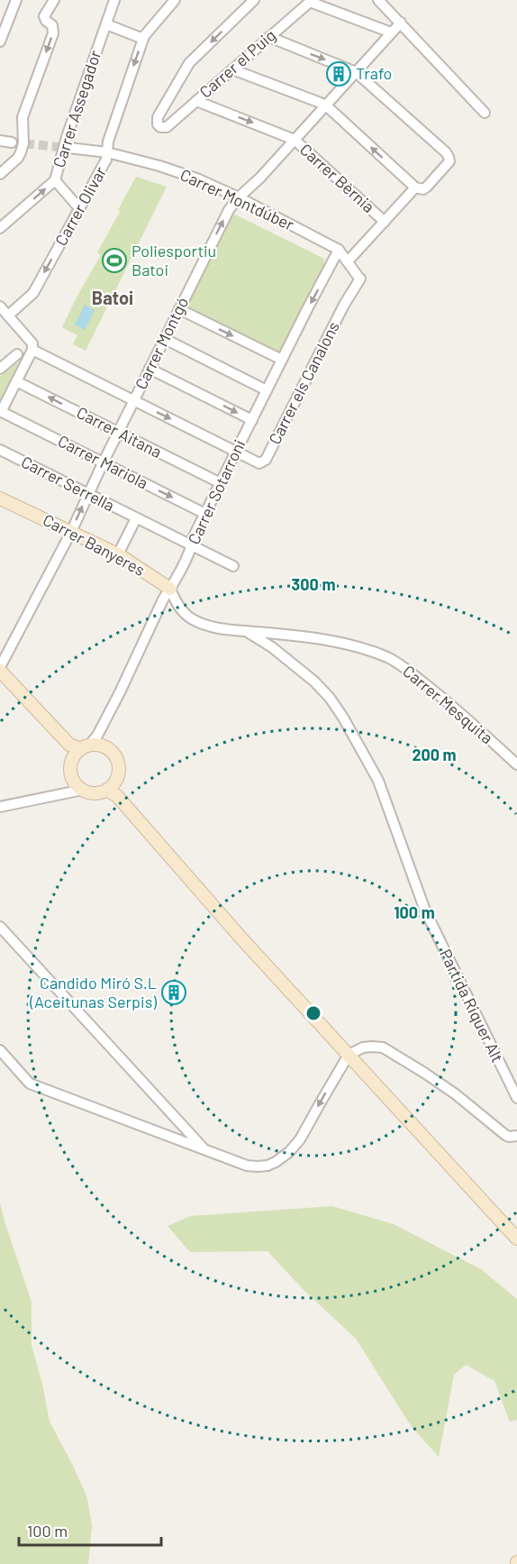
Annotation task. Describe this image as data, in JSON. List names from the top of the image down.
{
  "streets": {
    "main road": ["Carrer Banyeres"],
    "street": [
      "Carrer el Puig",
      "Carrer Assegador",
      "Carrer Bèrnia",
      "Carrer Montdúber",
      "Carrer Olivar",
      "Carrer Montgó",
      "Carrer els Canalons",
      "Carrer Aitana",
      "Carrer Mariola",
      "Carrer Serrella",
      "Carrer Sotarroni",
      "Carrer Mesquita",
      "Partida Riquer Alt"
    ]
  },
  "crossings": [
    ["Carrer el Puig", "Carrer Bèrnia"],
    ["Carrer el Puig", "Carrer Montgó"],
    ["Carrer Bèrnia", "Carrer Montgó"],
    ["Carrer Montdúber", "Carrer Olivar"],
    ["Carrer Montdúber", "Carrer Montgó"],
    ["Carrer Montdúber", "Carrer els Canalons"],
    ["Carrer Montdúber", "Carrer Sotarroni"],
    ["Carrer Montgó", "Carrer els Canalons"],
    ["Carrer Montgó", "Carrer Aitana"],
    ["Carrer Montgó", "Carrer Mariola"],
    ["Carrer Montgó", "Carrer Serrella"],
    ["Carrer Montgó", "Carrer Banyeres"],
    ["Carrer els Canalons", "Carrer Sotarroni"],
    ["Carrer Aitana", "Carrer Sotarroni"],
    ["Carrer Mariola", "Carrer Sotarroni"],
    ["Carrer Serrella", "Carrer Sotarroni"],
    ["Carrer Sotarroni", "Carrer Banyeres"],
    ["Carrer Banyeres", "Carrer Mesquita"],
    ["Carrer Banyeres", "Partida Riquer Alt"]
  ],
  "one_way": ["Carrer Olivar", "Carrer Aitana", "Carrer Mariola"],
  "districts": ["Batoi"],
  "places": {
    "building": ["Trafo", "Candido Miró S.L (Aceitunas Serpis)"],
    "sports": ["Poliesportiu Batoi"]
  },
  "scale_bar": "100 m",
  "rings": ["300 m", "200 m", "100 m"]
}
